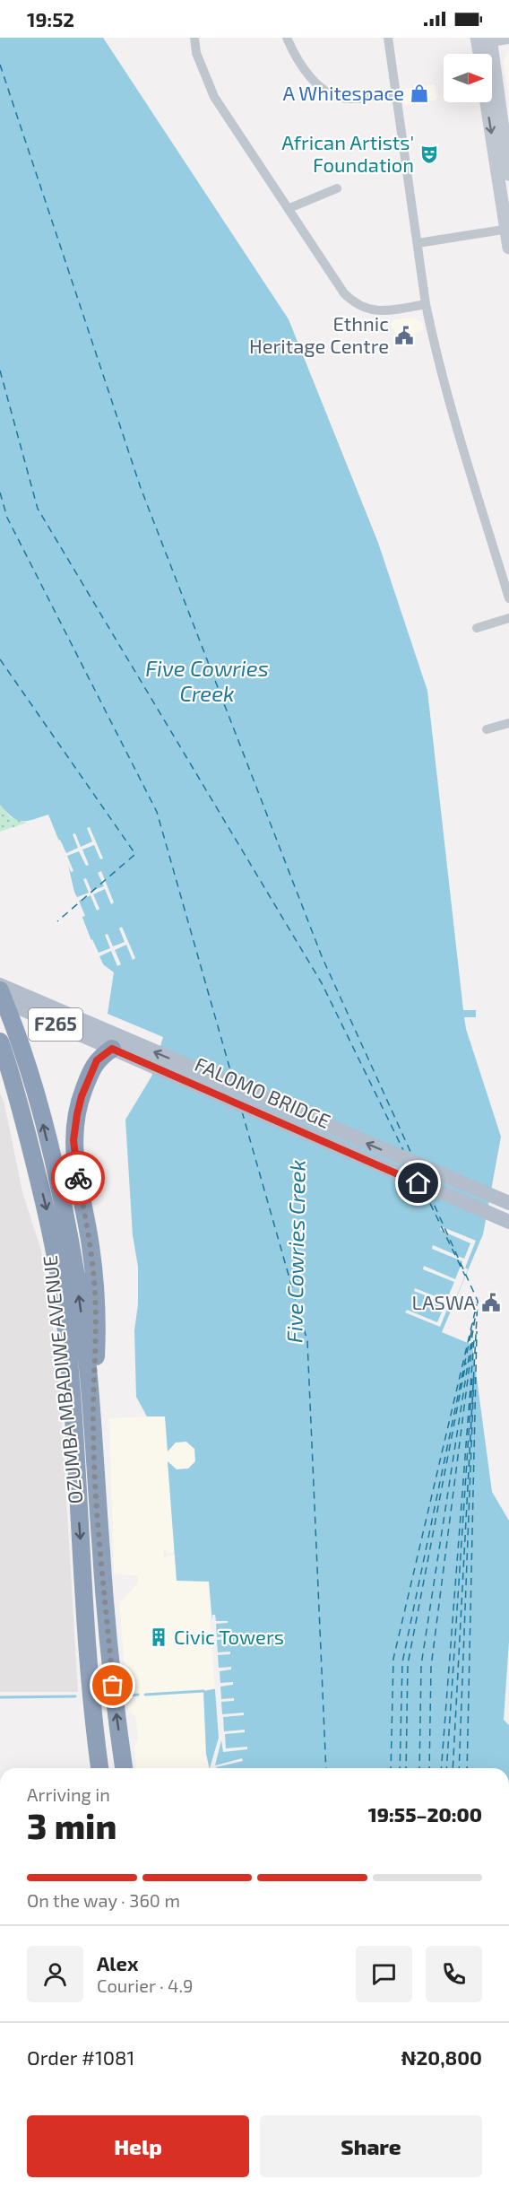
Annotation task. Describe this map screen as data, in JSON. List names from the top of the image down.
{
  "streets": {
    "highway": ["OZUMBA MBADIWE AVENUE"],
    "main road": ["F265", "FALOMO BRIDGE"]
  },
  "water": ["Five Cowries Creek"],
  "places": {
    "shop": ["A Whitespace"],
    "theatre": ["African Artists' Foundation"],
    "public building": ["Ethnic Heritage Centre", "LASWA"],
    "building": ["Civic Towers"]
  },
  "north": "right",
  "page": {
    "status": "19:52",
    "heading": ["3 min", "Arriving in", "19:55–20:00"],
    "panel": [
      "Alex",
      "Courier · 4.9",
      "Order #1081",
      "₦20,800"
    ],
    "bar": "On the way · 360 m",
    "buttons": ["Help", "Share"]
  }
}
